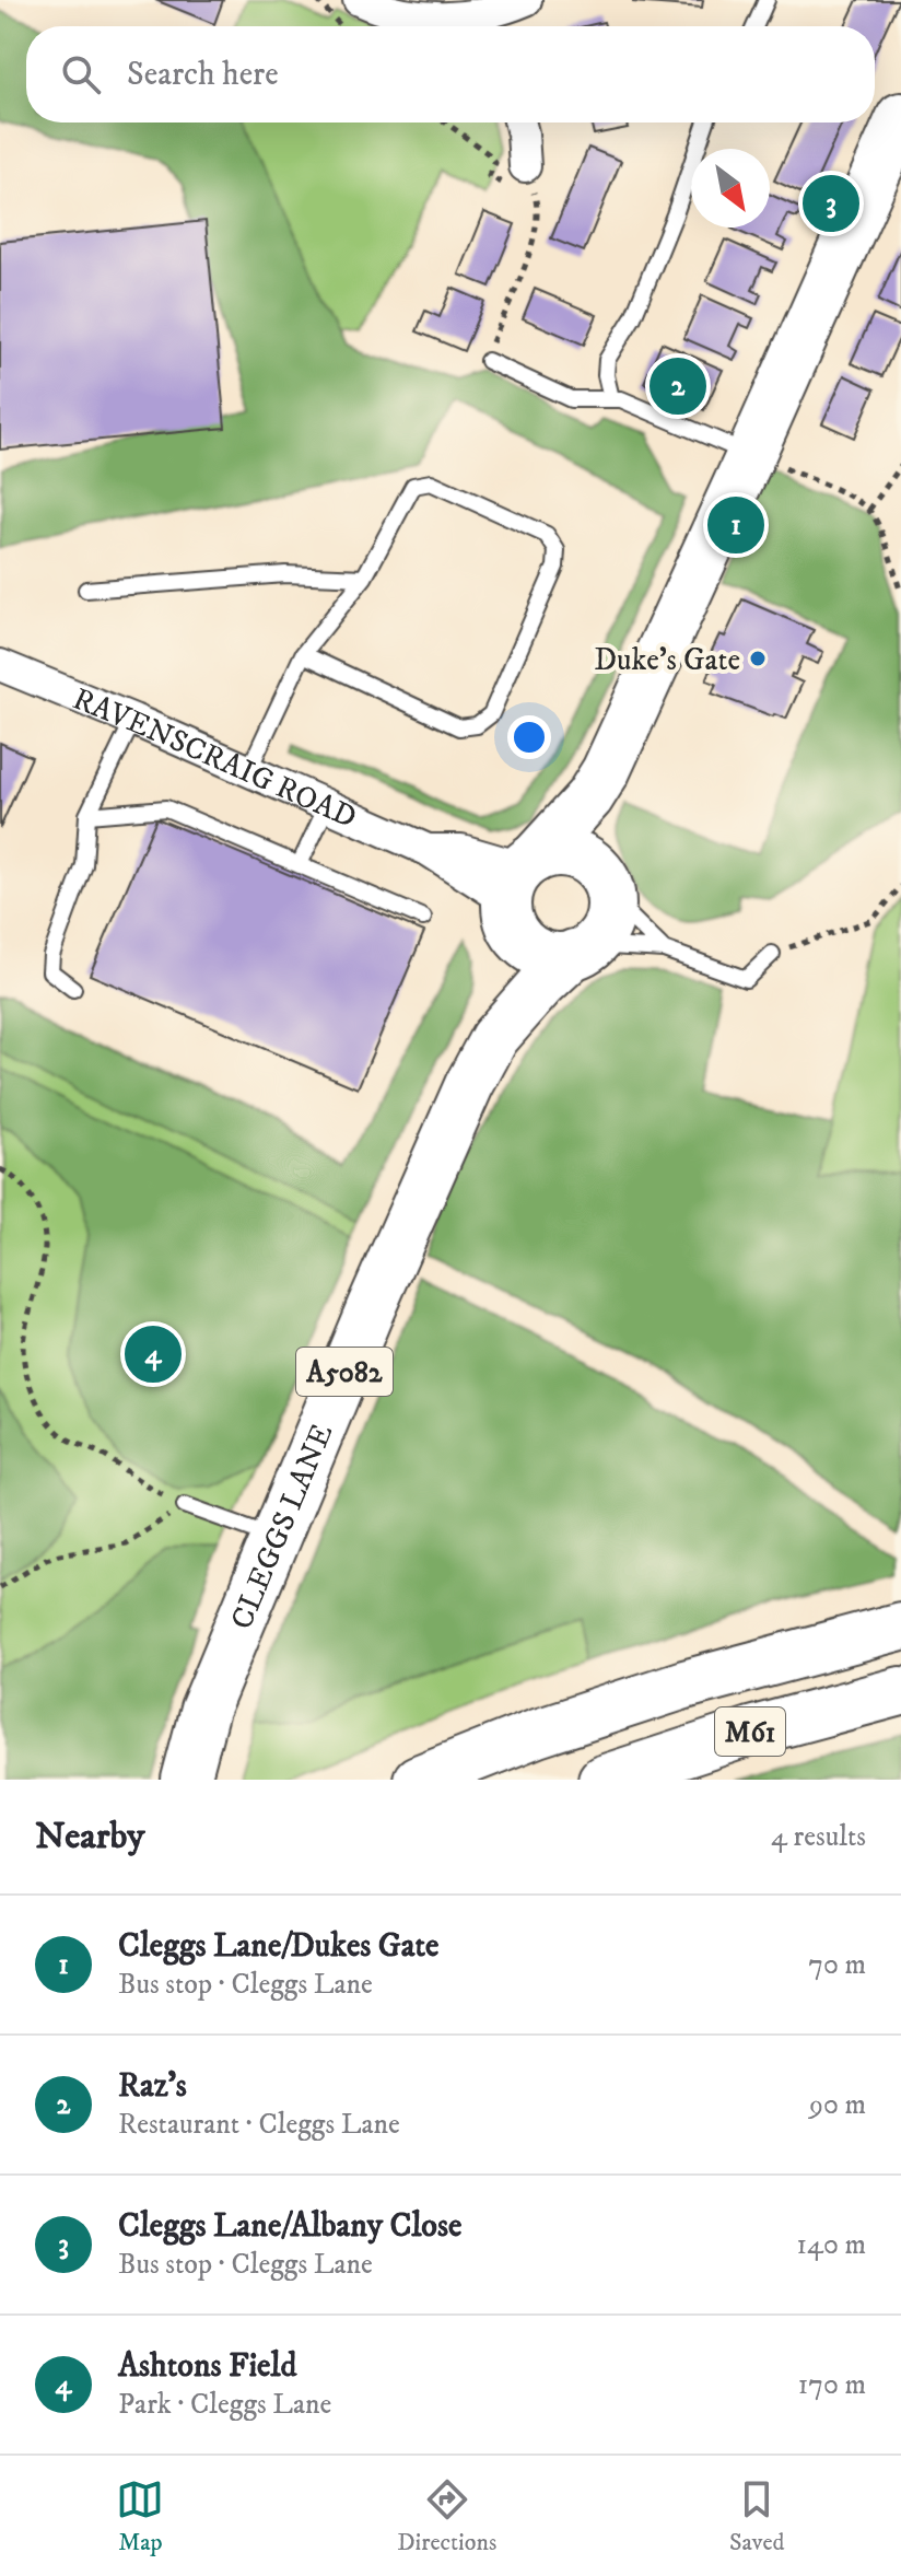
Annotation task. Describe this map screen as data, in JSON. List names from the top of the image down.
{
  "streets": {
    "main road": ["A5082", "CLEGGS LANE", "M61"],
    "street": ["RAVENSCRAIG ROAD"]
  },
  "crossings": [
    ["RAVENSCRAIG ROAD", "A5082"],
    ["RAVENSCRAIG ROAD", "CLEGGS LANE"],
    ["A5082", "CLEGGS LANE"]
  ],
  "places": ["Duke's Gate"],
  "north": "bottom right",
  "page": {
    "search": "Search here",
    "pins": [
      "3",
      "2",
      "1",
      "4"
    ],
    "heading": ["Nearby", "4 results"],
    "list": [
      {
        "mark": "1",
        "name": "Cleggs Lane/Dukes Gate",
        "note": "Bus stop · Cleggs Lane",
        "value": "70 m"
      },
      {
        "mark": "2",
        "name": "Raz's",
        "note": "Restaurant · Cleggs Lane",
        "value": "90 m"
      },
      {
        "mark": "3",
        "name": "Cleggs Lane/Albany Close",
        "note": "Bus stop · Cleggs Lane",
        "value": "140 m"
      },
      {
        "mark": "4",
        "name": "Ashtons Field",
        "note": "Park · Cleggs Lane",
        "value": "170 m"
      }
    ],
    "nav": ["Map", "Directions", "Saved"]
  }
}
